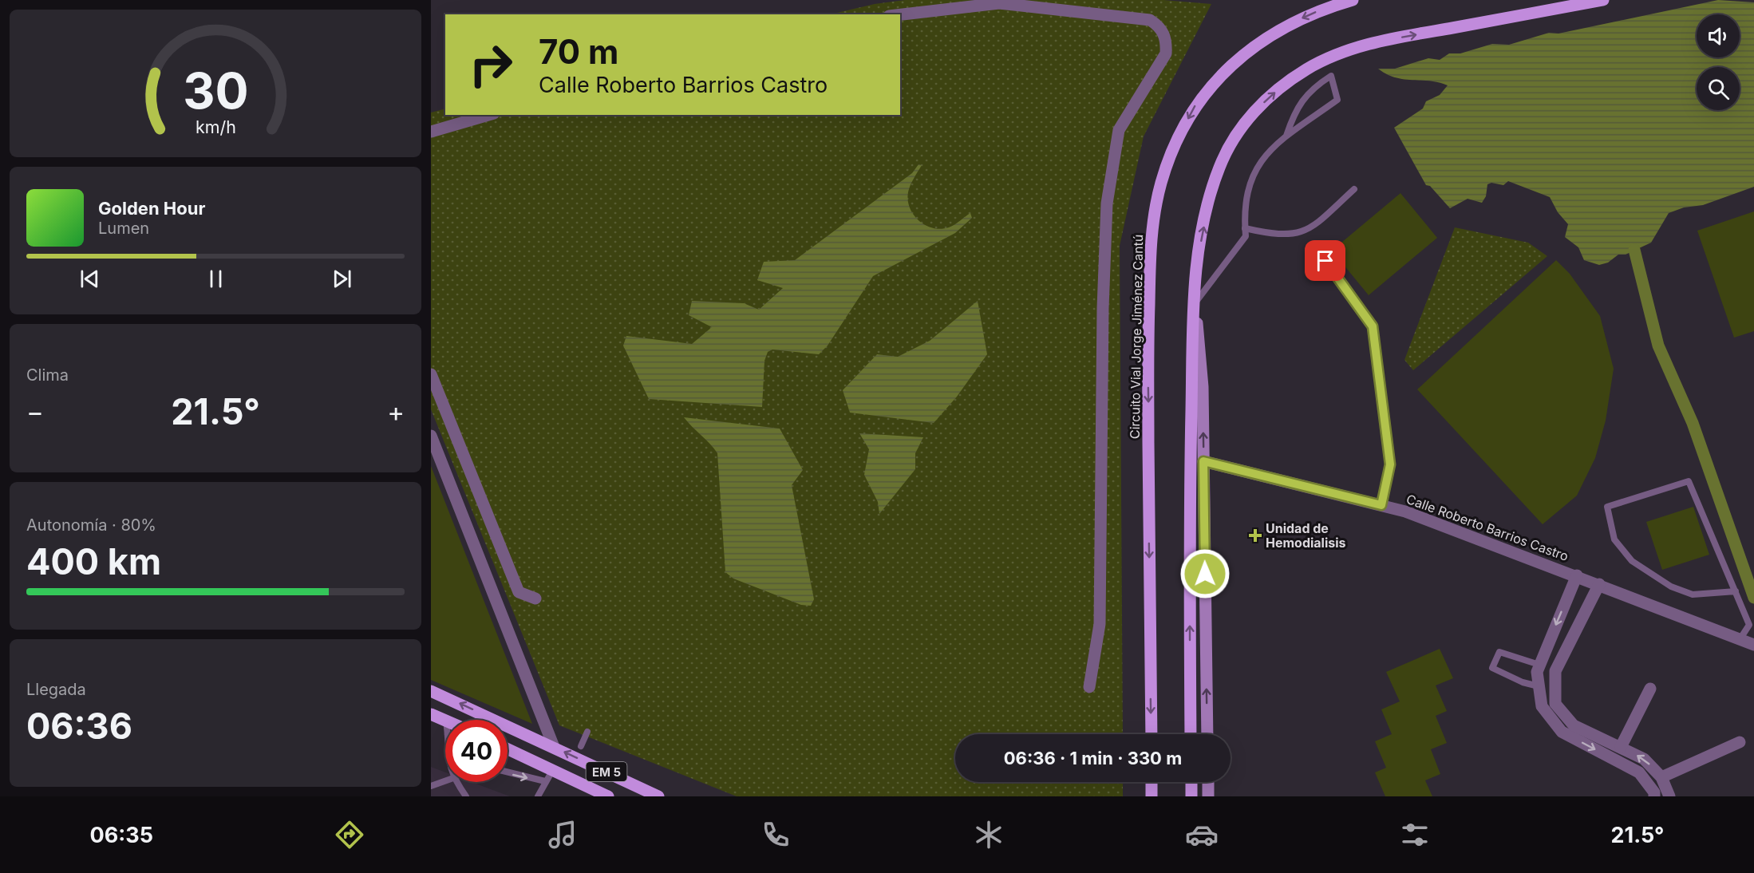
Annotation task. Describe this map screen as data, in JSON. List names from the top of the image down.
{
  "streets": {
    "main road": ["Circuito Vial Jorge Jiménez Cantú", "EM 5"],
    "street": ["Calle Roberto Barrios Castro"]
  },
  "places": {
    "health": ["Unidad de Hemodialisis"]
  },
  "page": {
    "turn": ["70 m", "Calle Roberto Barrios Castro"],
    "song": ["Golden Hour", "Lumen"],
    "tile": [
      "Clima",
      ["Autonomía · 80%", "400 km"],
      ["Llegada", "06:36"]
    ],
    "heat": ["−", "21.5°", "+"],
    "limit": "40",
    "trip": "06:36 · 1 min · 330 m",
    "tabs": ["06:35", "21.5°"],
    "gauge": ["30", "km/h"]
  }
}
